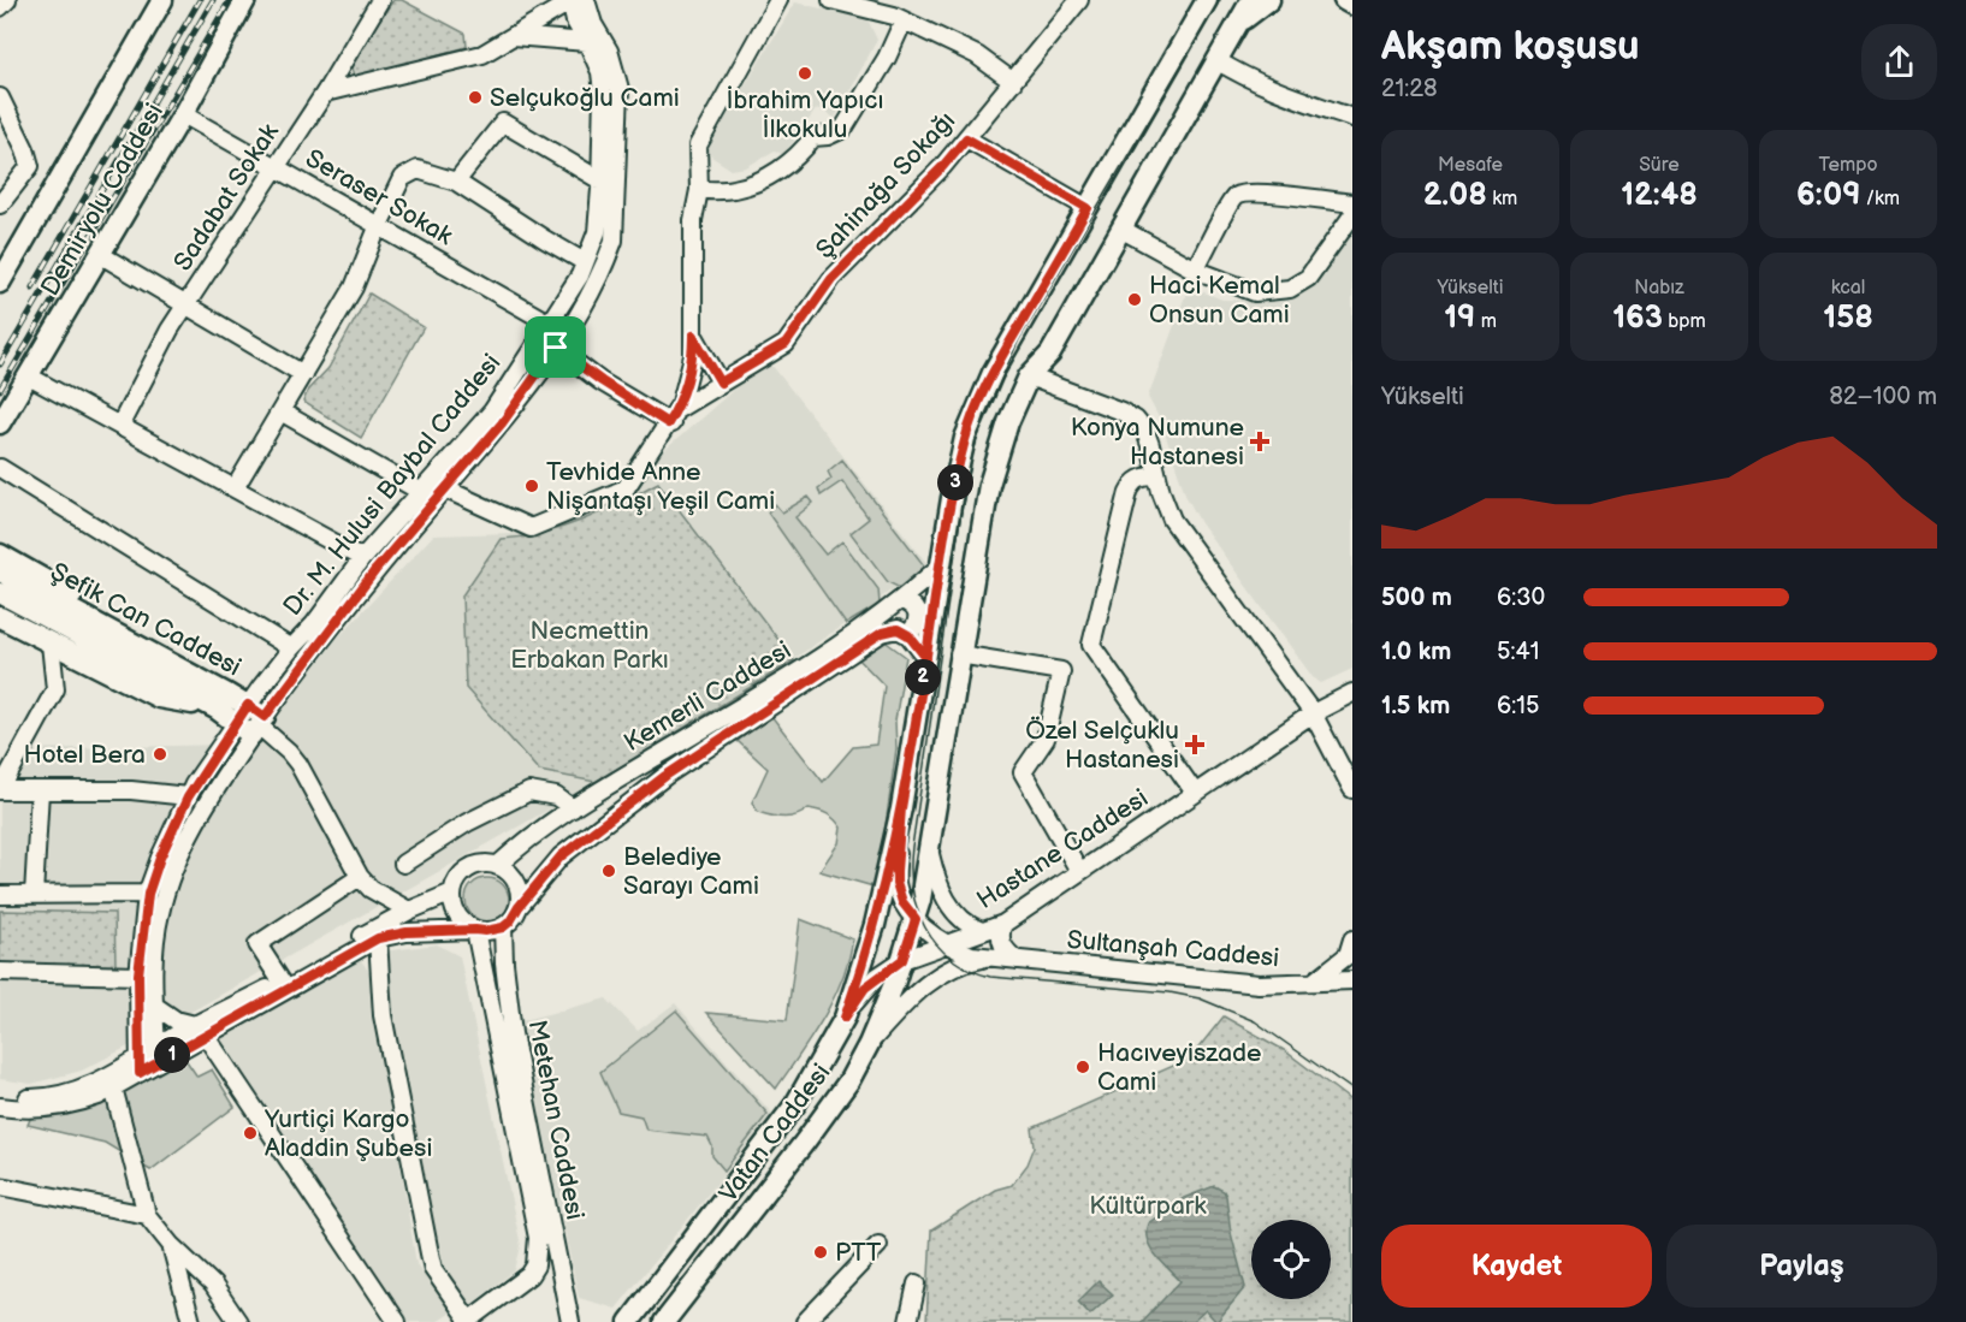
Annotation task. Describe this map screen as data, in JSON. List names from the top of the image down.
{
  "streets": {
    "main road": ["Demiryolu Caddesi", "Şefik Can Caddesi", "Vatan Caddesi"],
    "street": [
      "Şahinağa Sokağı",
      "Sadabat Sokak",
      "Seraser Sokak",
      "Dr. M. Hulusi Baybal Caddesi",
      "Kemerli Caddesi",
      "Hastane Caddesi",
      "Sultanşah Caddesi",
      "Metehan Caddesi"
    ]
  },
  "crossings": [
    ["Sadabat Sokak", "Seraser Sokak"],
    ["Seraser Sokak", "Demiryolu Caddesi"],
    ["Seraser Sokak", "Dr. M. Hulusi Baybal Caddesi"],
    ["Dr. M. Hulusi Baybal Caddesi", "Şefik Can Caddesi"],
    ["Kemerli Caddesi", "Metehan Caddesi"],
    ["Kemerli Caddesi", "Vatan Caddesi"],
    ["Hastane Caddesi", "Vatan Caddesi"]
  ],
  "parks": ["Necmettin Erbakan Parkı", "Kültürpark"],
  "places": {
    "other": [
      "İbrahim Yapıcı İlkokulu",
      "Selçukoğlu Cami",
      "Haci Kemal Onsun Cami",
      "Tevhide Anne Nişantaşı Yeşil Cami",
      "Hotel Bera",
      "Belediye Sarayı Cami",
      "Hacıveyiszade Cami",
      "Yurtiçi Kargo Aladdin Şubesi",
      "PTT"
    ],
    "health": ["Konya Numune Hastanesi", "Özel Selçuklu Hastanesi"]
  },
  "page": {
    "heading": ["Akşam koşusu", "21:28"],
    "stats": [
      ["Mesafe", "2.08 km"],
      ["Süre", "12:48"],
      ["Tempo", "6:09 /km"],
      ["Yükselti", "19 m"],
      ["Nabız", "163 bpm"],
      ["kcal", "158"]
    ],
    "chart": ["Yükselti", "82–100 m"],
    "pins": ["3", "2", "1"],
    "list": [
      {
        "name": "500 m",
        "note": "6:30"
      },
      {
        "name": "1.0 km",
        "note": "5:41"
      },
      {
        "name": "1.5 km",
        "note": "6:15"
      }
    ],
    "buttons": ["Kaydet", "Paylaş"]
  }
}
